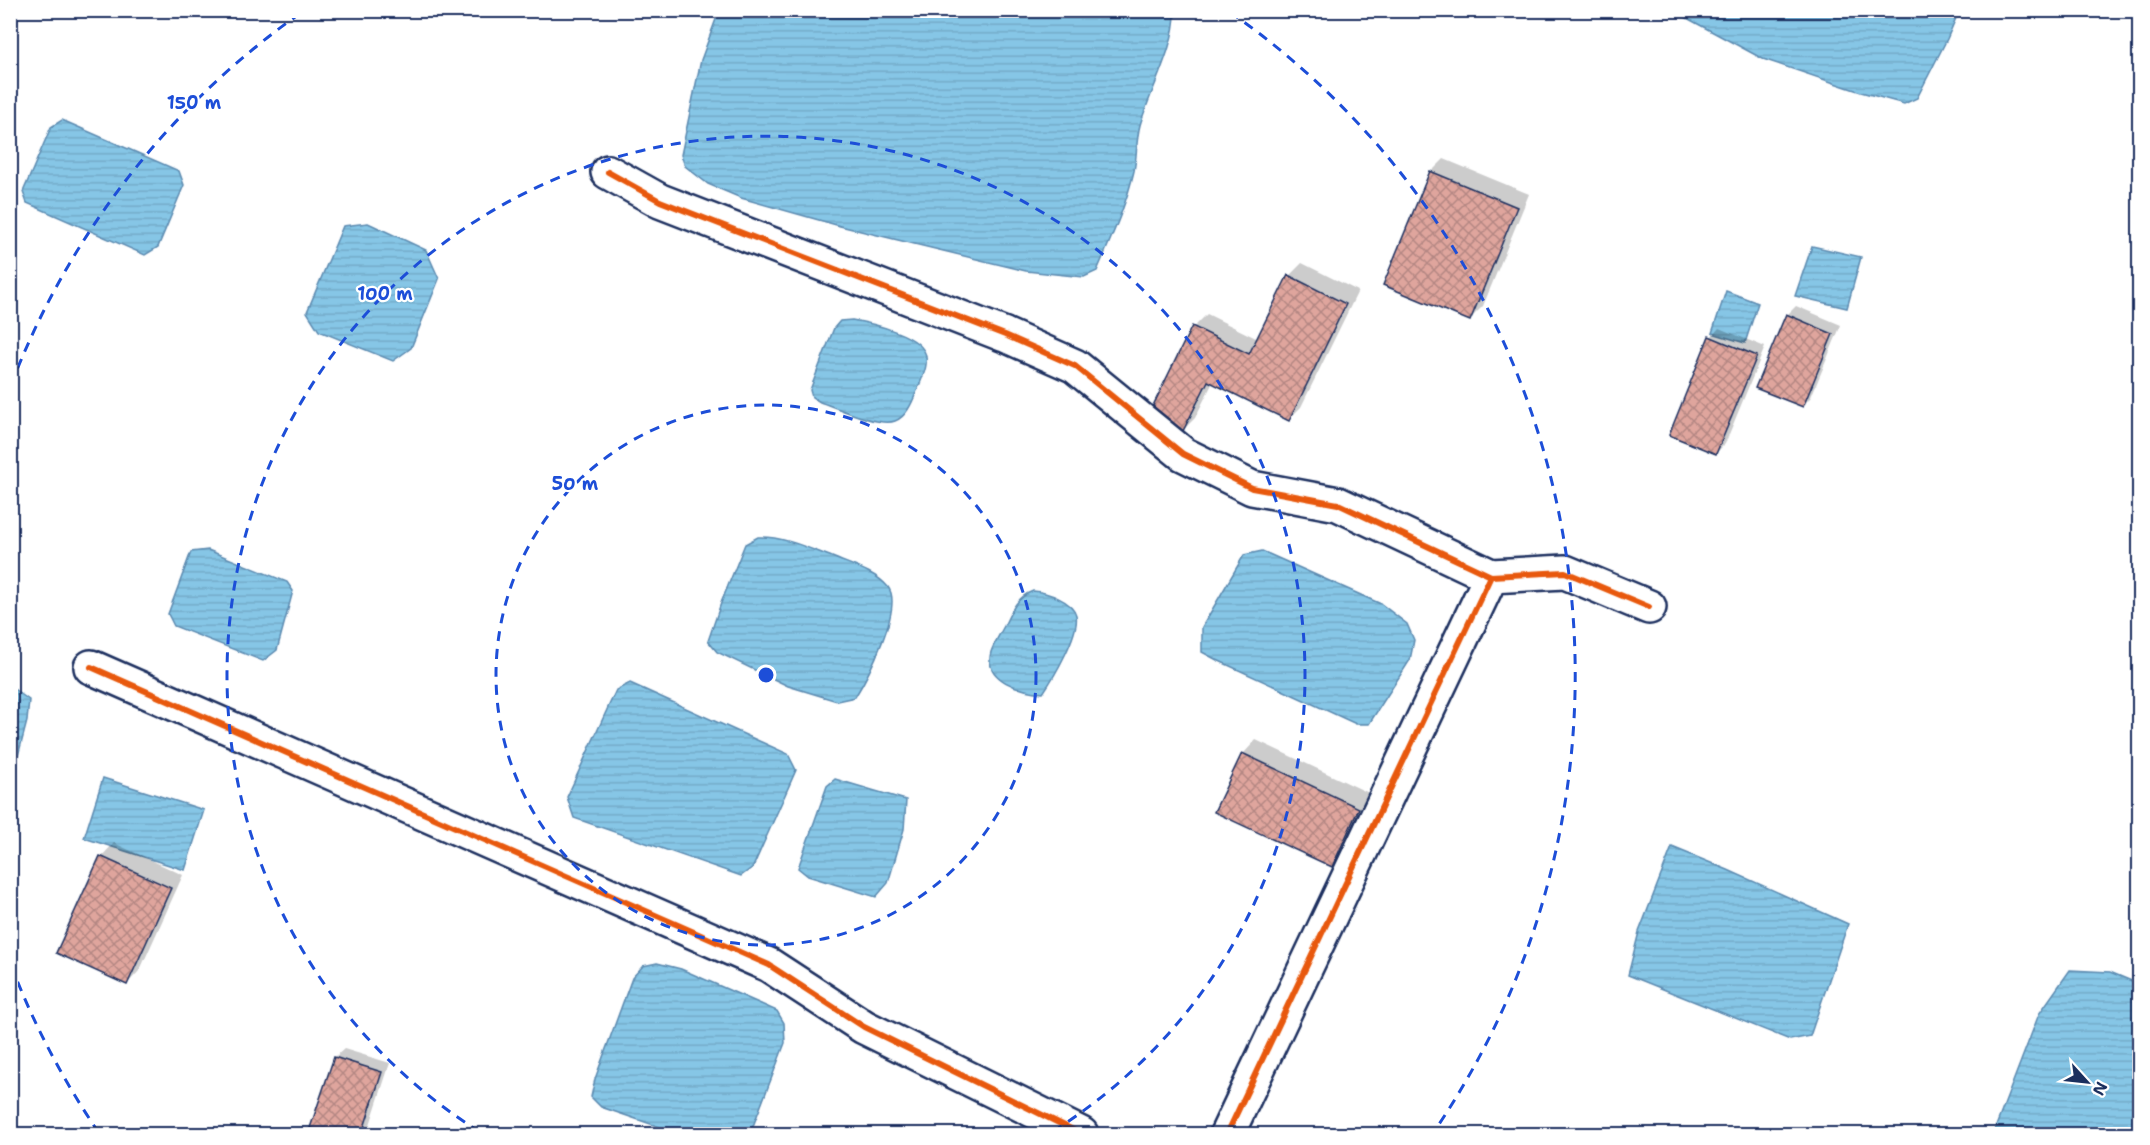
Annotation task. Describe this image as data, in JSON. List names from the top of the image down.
{
  "north": "bottom right",
  "rings": ["150 m", "100 m", "50 m"]
}
